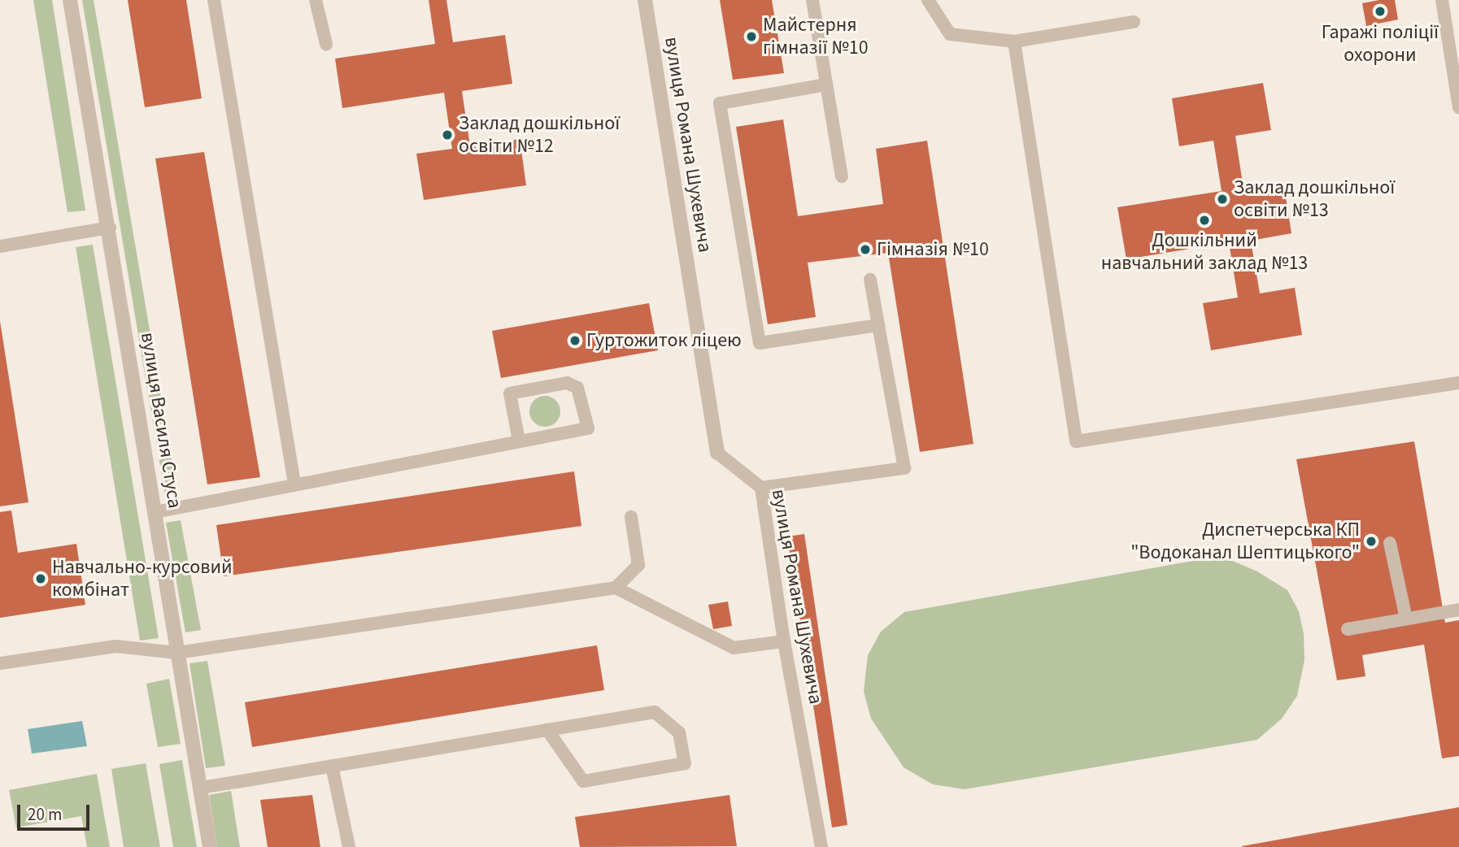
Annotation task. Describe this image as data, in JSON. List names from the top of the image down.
{
  "streets": {
    "street": ["вулиця Романа Шухевича", "вулиця Василя Стуса"]
  },
  "places": [
    "Гаражі поліції охорони",
    "Майстерня гімназії №10",
    "Заклад дошкільної освіти №12",
    "Заклад дошкільної освіти №13",
    "Дошкільний навчальний заклад №13",
    "Гімназія №10",
    "Гуртожиток ліцею",
    "Диспетчерська КП \"Водоканал Шептицького\"",
    "Навчально-курсовий комбінат"
  ],
  "scale_bar": "20 m"
}
